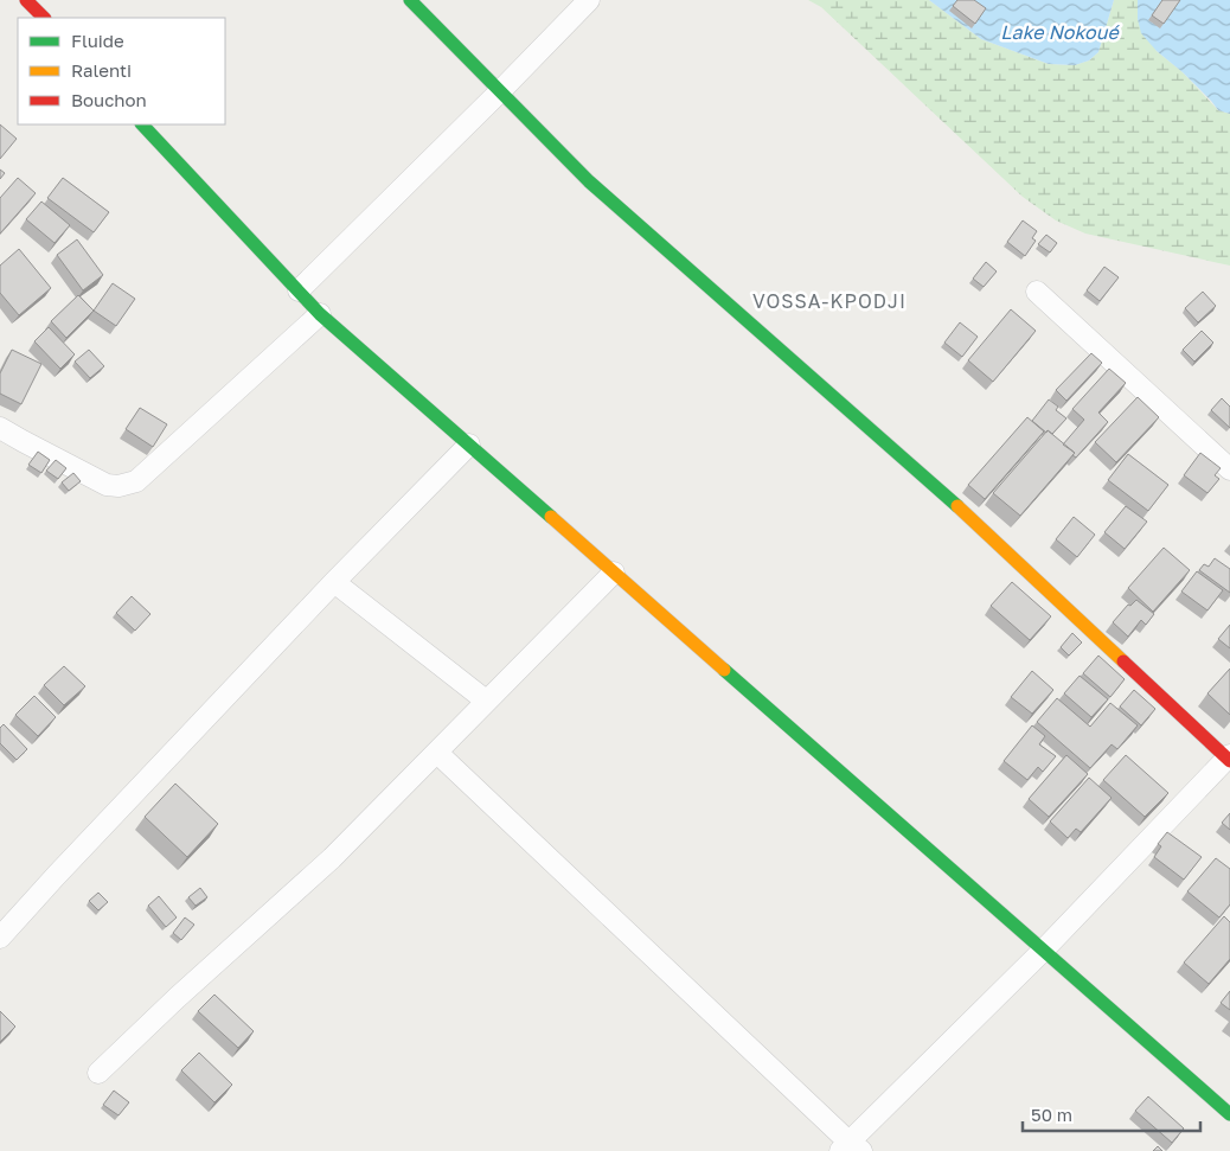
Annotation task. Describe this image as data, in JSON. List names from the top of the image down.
{
  "districts": ["VOSSA-KPODJI"],
  "water": ["Lake Nokoué"],
  "legend": ["Fluide", "Ralenti", "Bouchon"],
  "scale_bar": "50 m"
}
